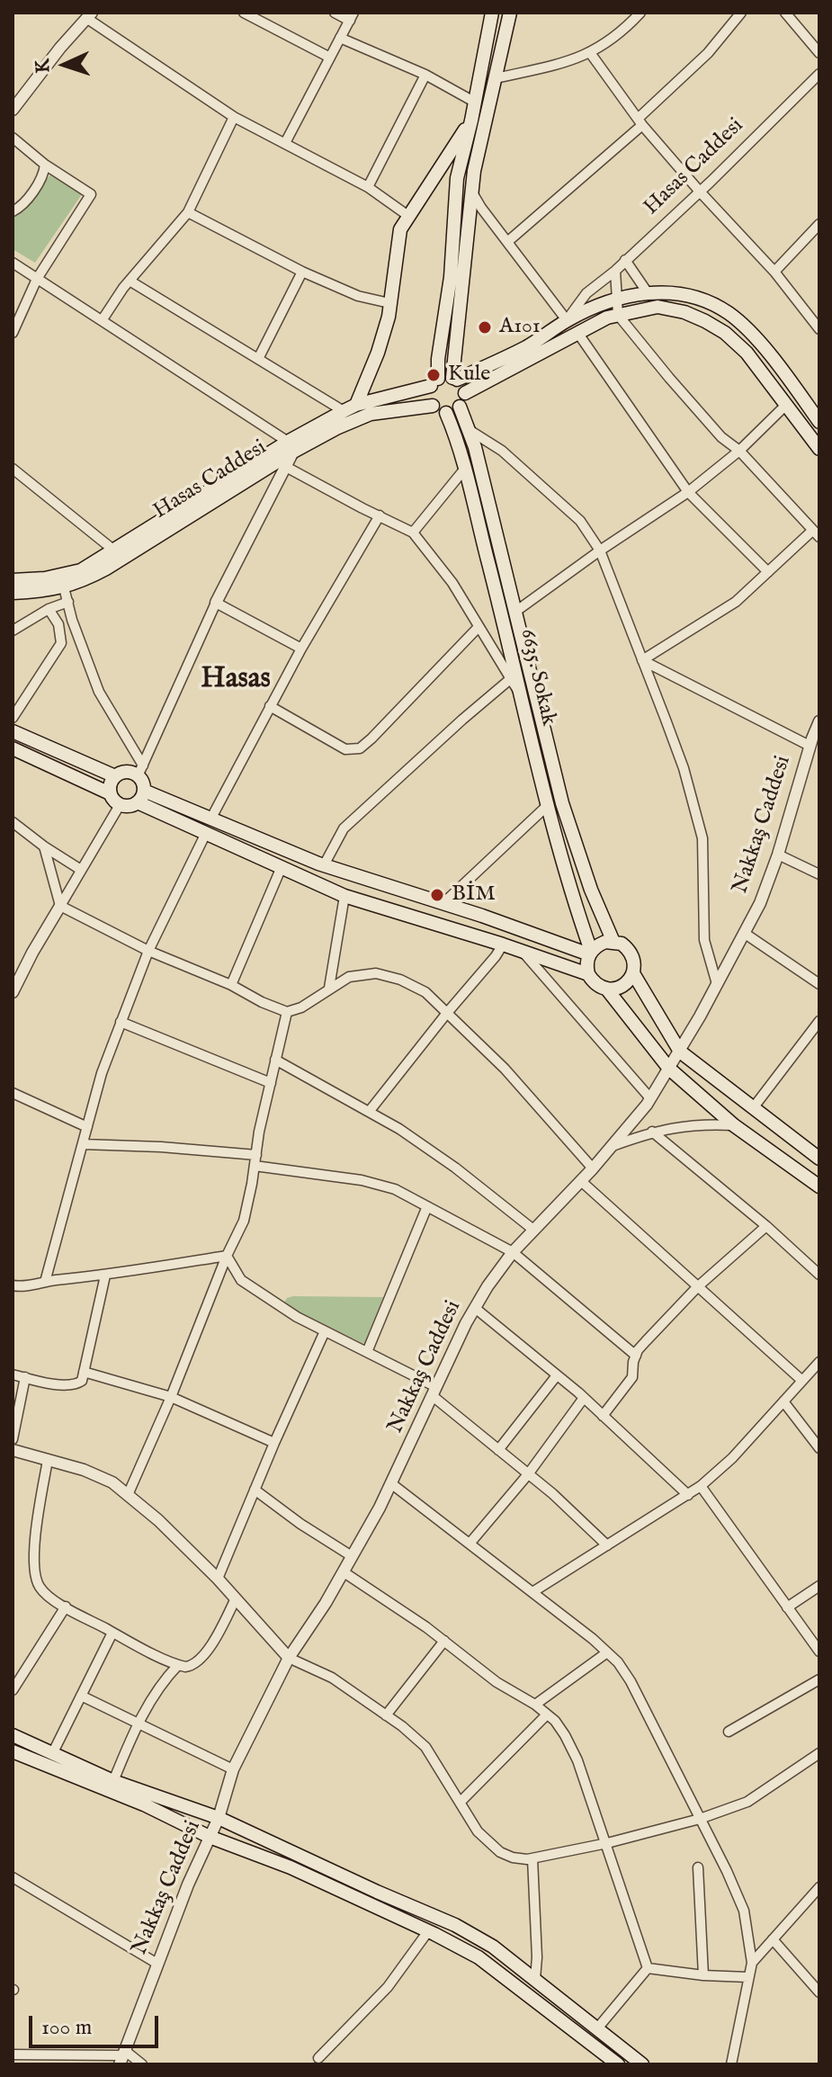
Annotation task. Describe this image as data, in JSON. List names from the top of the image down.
{
  "streets": {
    "main road": ["Hasas Caddesi", "6635. Sokak"],
    "street": ["Nakkaş Caddesi"]
  },
  "crossings": [
    ["Hasas Caddesi", "6635. Sokak"]
  ],
  "districts": ["Hasas"],
  "places": ["A101", "Kule", "BİM"],
  "scale_bar": "100 m",
  "north": "left"
}
